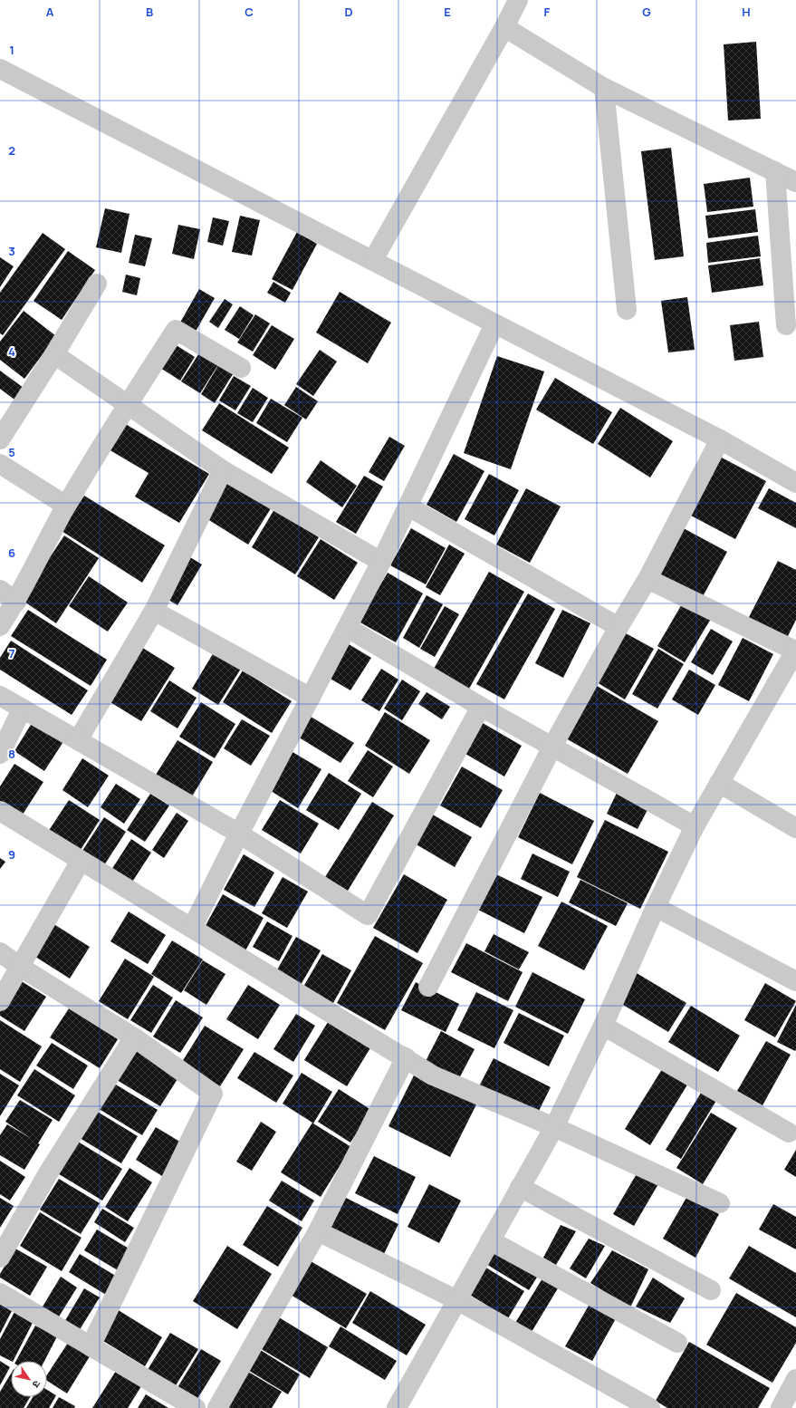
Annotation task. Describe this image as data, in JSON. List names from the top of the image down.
{
  "north": "bottom right",
  "grid": {
    "columns": [
      "A",
      "B",
      "C",
      "D",
      "E",
      "F",
      "G",
      "H"
    ],
    "rows": [
      "1",
      "2",
      "3",
      "4",
      "5",
      "6",
      "7",
      "8",
      "9"
    ]
  }
}
